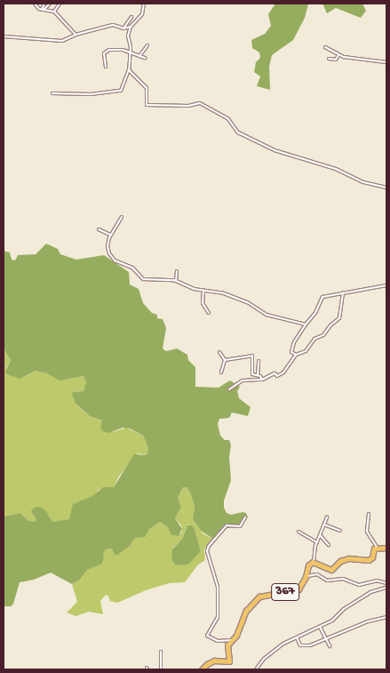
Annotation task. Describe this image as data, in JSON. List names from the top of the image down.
{
  "streets": {
    "main road": ["367"]
  }
}
